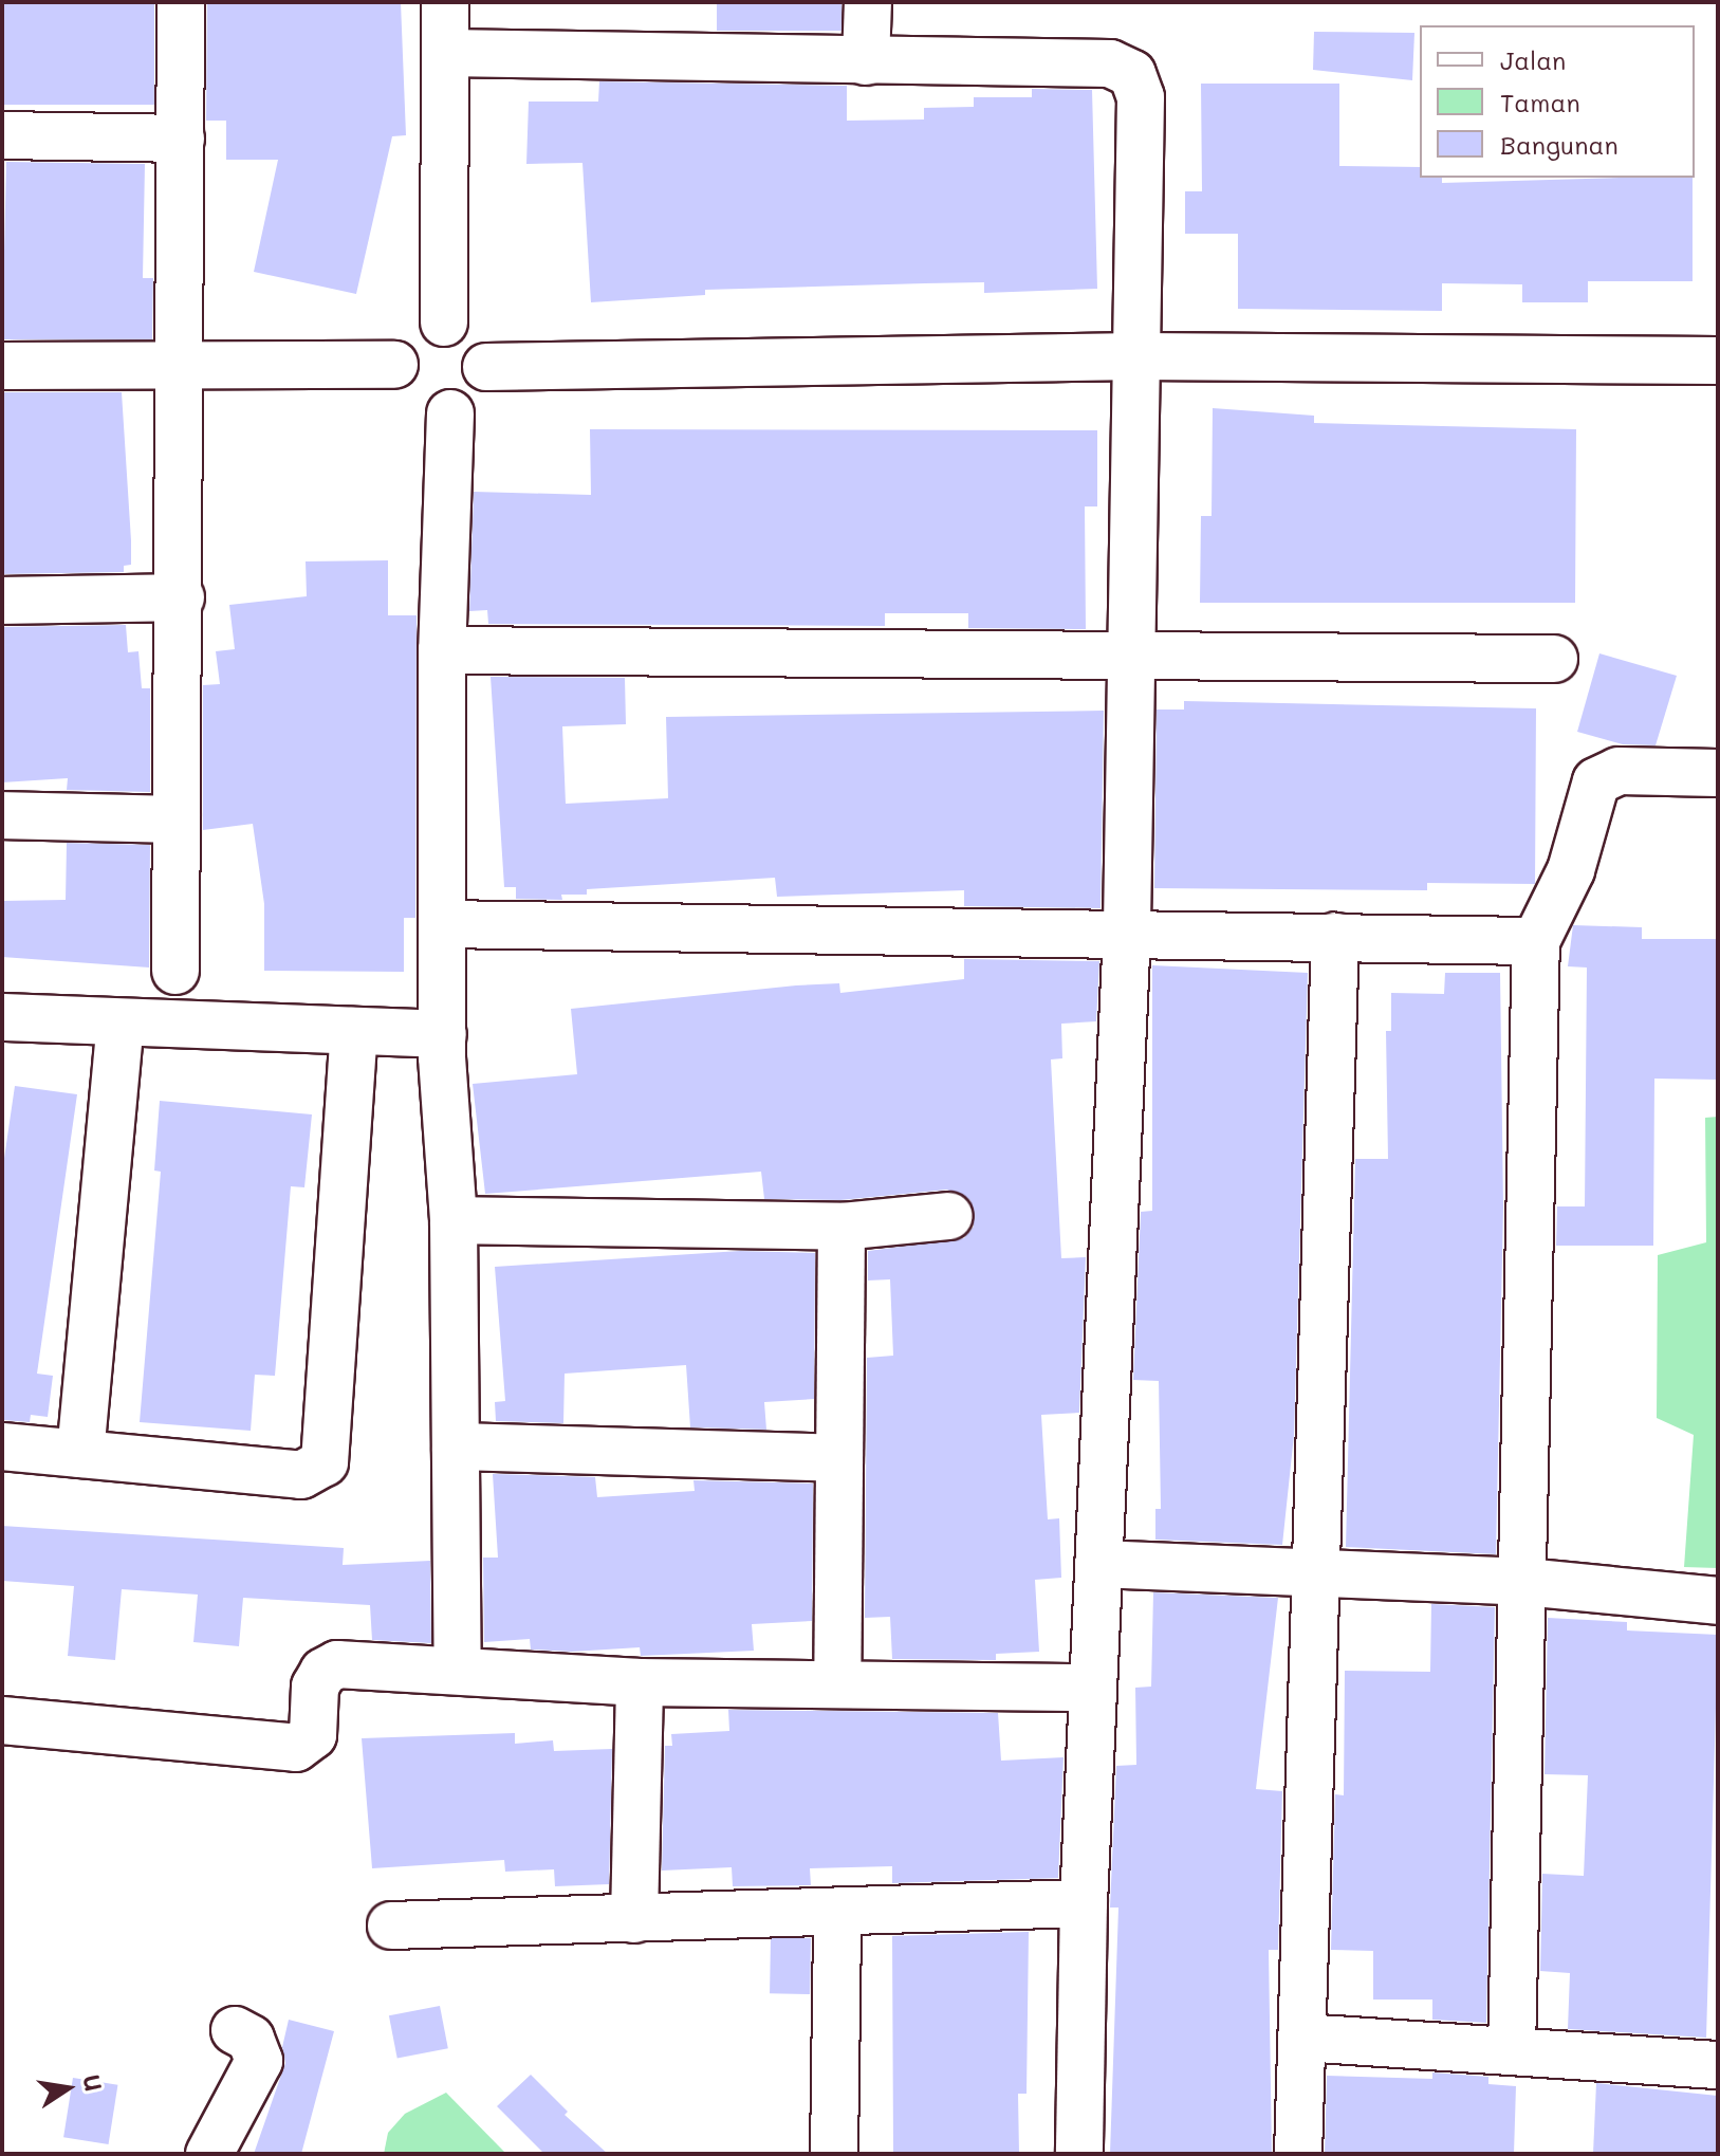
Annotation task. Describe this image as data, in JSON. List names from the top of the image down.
{
  "legend": ["Jalan", "Taman", "Bangunan"],
  "north": "right"
}
